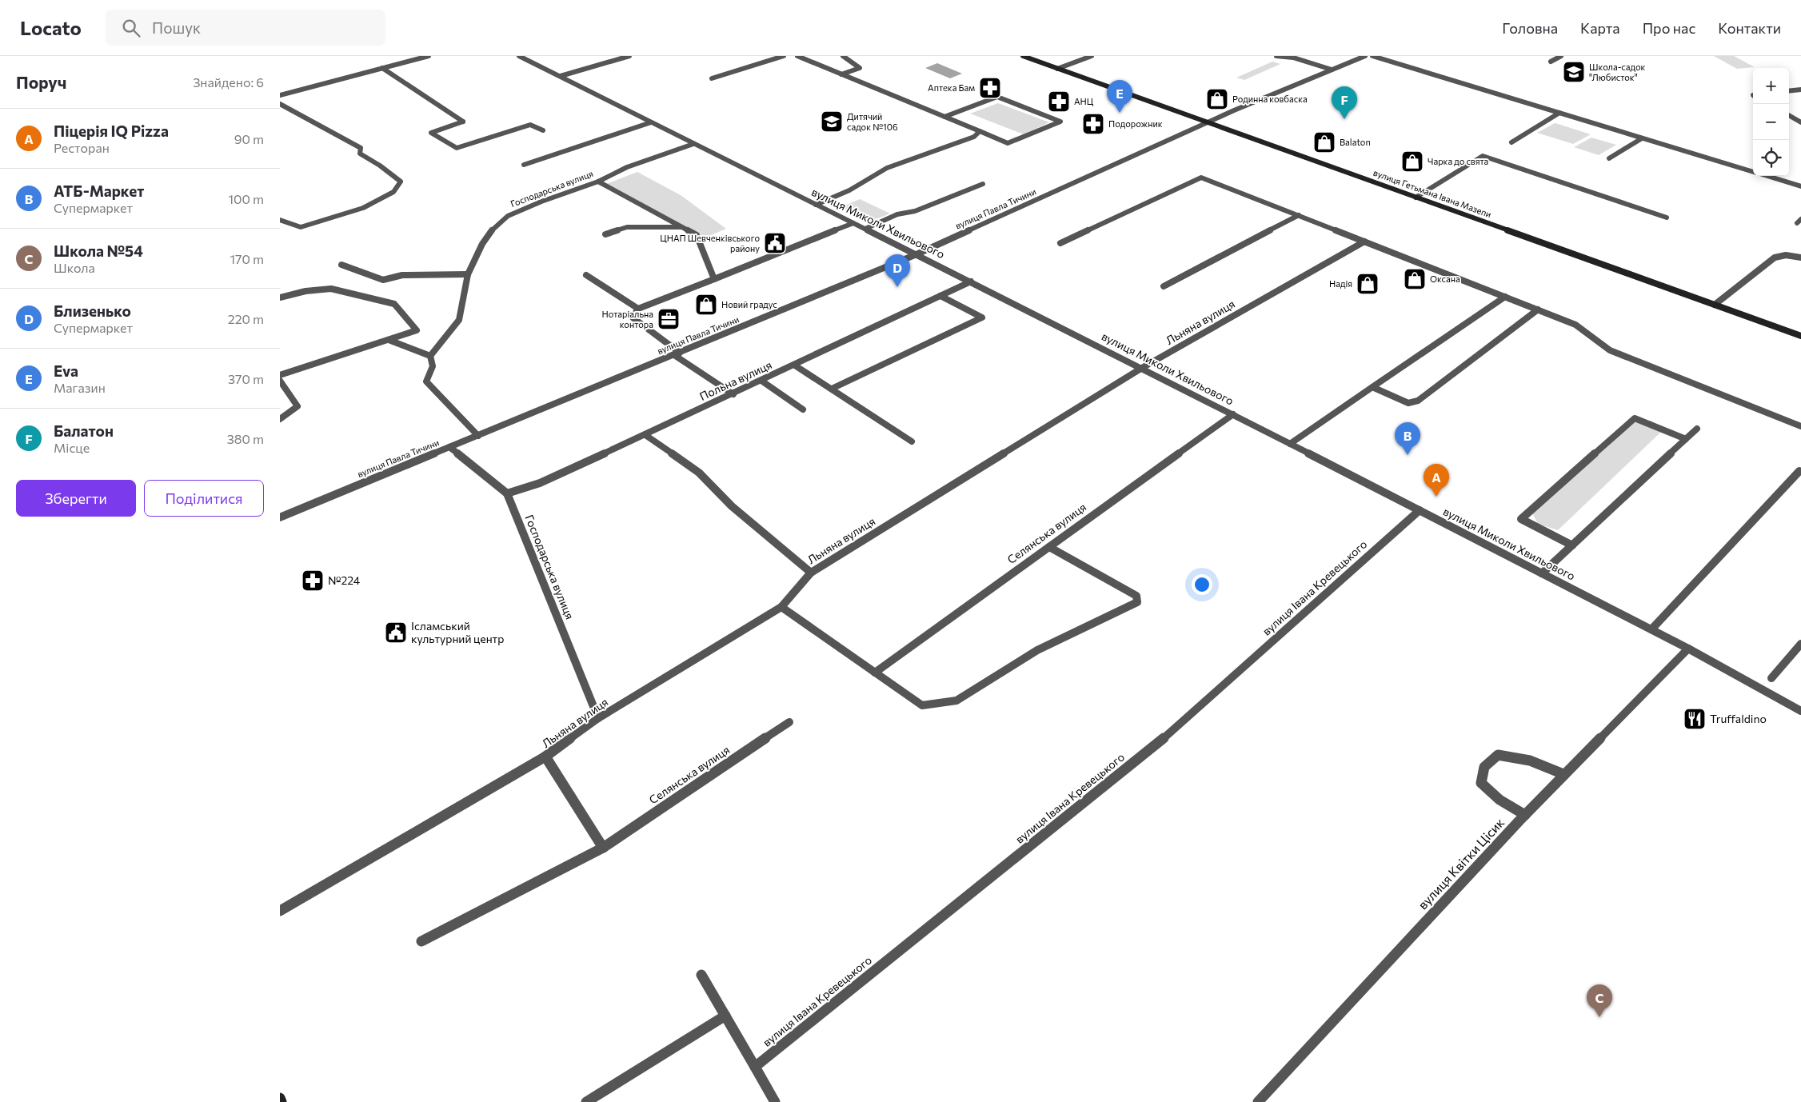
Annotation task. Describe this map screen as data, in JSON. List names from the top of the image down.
{
  "streets": {
    "main road": ["вулиця Гетьмана Івана Мазепи"],
    "street": [
      "Господарська вулиця",
      "вулиця Павла Тичини",
      "вулиця Миколи Хвильового",
      "Льняна вулиця",
      "Польна вулиця",
      "Селянська вулиця",
      "вулиця Івана Кревецького",
      "вулиця Квітки Цісик"
    ]
  },
  "crossings": [
    ["Господарська вулиця", "вулиця Павла Тичини"],
    ["Господарська вулиця", "вулиця Миколи Хвильового"],
    ["Господарська вулиця", "Льняна вулиця"],
    ["Господарська вулиця", "Польна вулиця"],
    ["вулиця Гетьмана Івана Мазепи", "вулиця Павла Тичини"],
    ["вулиця Павла Тичини", "вулиця Миколи Хвильового"],
    ["вулиця Миколи Хвильового", "Льняна вулиця"],
    ["вулиця Миколи Хвильового", "Польна вулиця"],
    ["вулиця Миколи Хвильового", "Селянська вулиця"],
    ["вулиця Миколи Хвильового", "вулиця Івана Кревецького"],
    ["вулиця Миколи Хвильового", "вулиця Квітки Цісик"]
  ],
  "places": {
    "school or university": ["Школа-садок \"Любисток\"", "Дитячий садок №106"],
    "pharmacy": [
      "Аптека Бам",
      "АНЦ",
      "Подорожник",
      "№224"
    ],
    "shop": [
      "Родинна ковбаска",
      "Balaton",
      "Чарка до свята",
      "Оксана",
      "Надія",
      "Новий градус"
    ],
    "public building": ["ЦНАП Шевченківського району", "Ісламський культурний центр"],
    "office": ["Нотаріальна контора"],
    "restaurant": ["Truffaldino"]
  },
  "page": {
    "header": "Locato",
    "search": "Пошук",
    "nav": [
      "Головна",
      "Карта",
      "Про нас",
      "Контакти"
    ],
    "heading": ["Поруч", "Знайдено: 6"],
    "map_buttons": ["+", "−"],
    "pins": [
      "E",
      "F",
      "D",
      "B",
      "A",
      "C"
    ],
    "list": [
      {
        "mark": "A",
        "name": "Піцерія IQ Pizza",
        "note": "Ресторан",
        "value": "90 m"
      },
      {
        "mark": "B",
        "name": "АТБ-Маркет",
        "note": "Супермаркет",
        "value": "100 m"
      },
      {
        "mark": "C",
        "name": "Школа №54",
        "note": "Школа",
        "value": "170 m"
      },
      {
        "mark": "D",
        "name": "Близенько",
        "note": "Супермаркет",
        "value": "220 m"
      },
      {
        "mark": "E",
        "name": "Eva",
        "note": "Магазин",
        "value": "370 m"
      },
      {
        "mark": "F",
        "name": "Балатон",
        "note": "Місце",
        "value": "380 m"
      }
    ],
    "buttons": ["Зберегти", "Поділитися"]
  }
}
